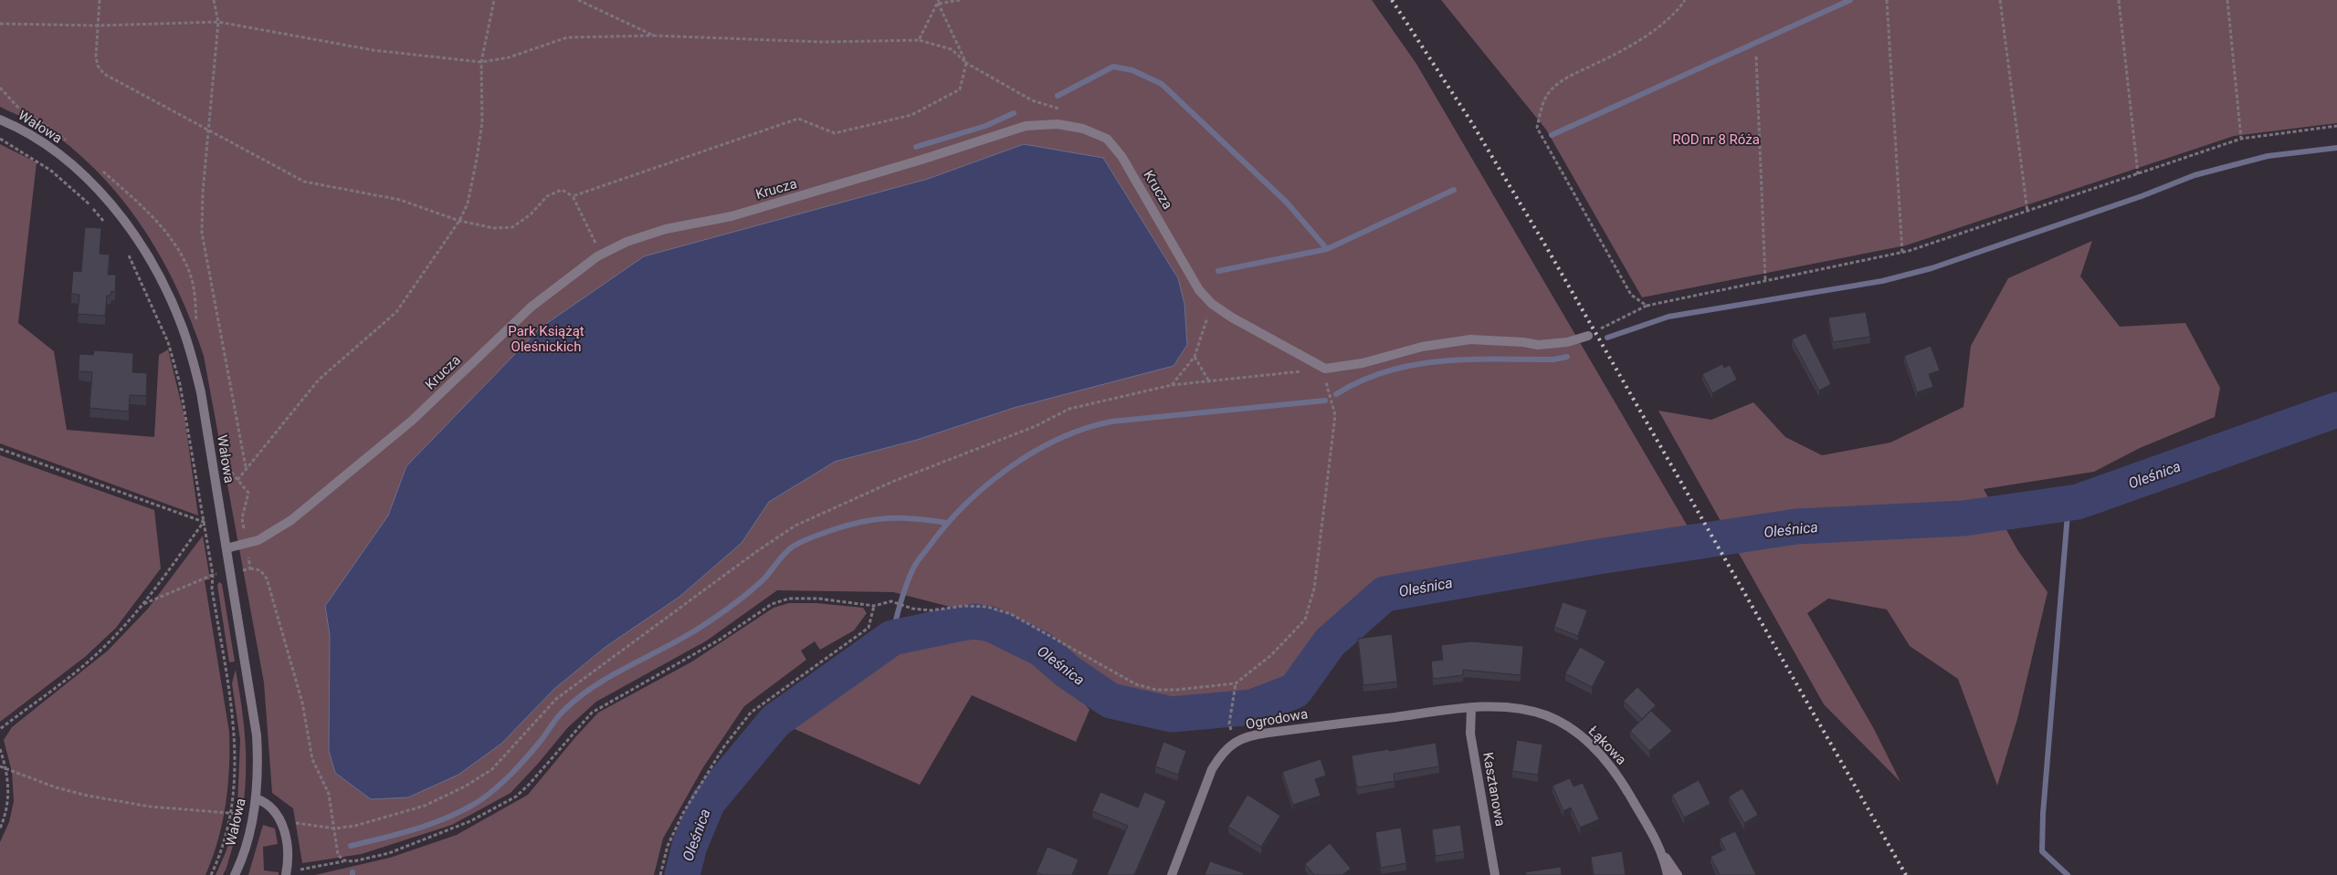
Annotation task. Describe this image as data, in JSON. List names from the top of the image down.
{
  "streets": {
    "street": [
      "Wałowa",
      "Krucza",
      "Ogrodowa",
      "Łąkowa",
      "Kasztanowa"
    ]
  },
  "crossings": [
    ["Wałowa", "Krucza"],
    ["Ogrodowa", "Łąkowa"],
    ["Ogrodowa", "Kasztanowa"],
    ["Łąkowa", "Kasztanowa"]
  ],
  "water": ["Oleśnica"],
  "parks": ["ROD nr 8 Róża", "Park Książąt Oleśnickich"]
}
